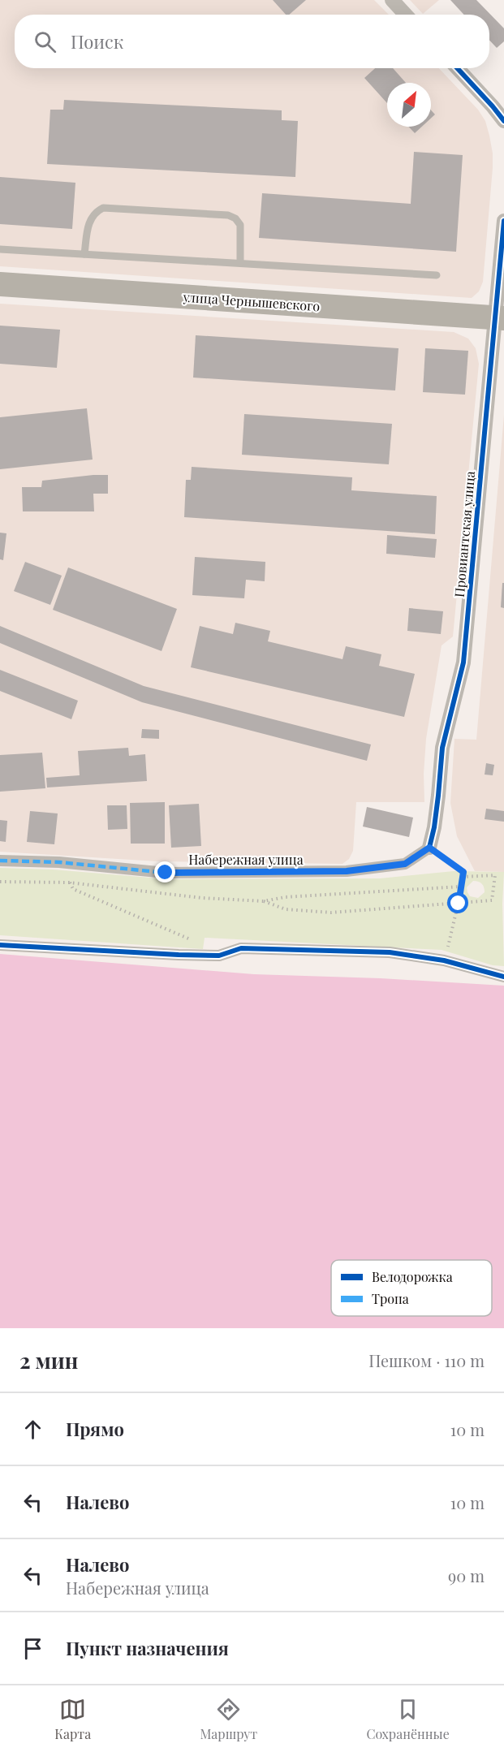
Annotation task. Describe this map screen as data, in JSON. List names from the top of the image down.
{
  "streets": {
    "main road": ["улица Чернышевского"],
    "street": ["Провиантская улица", "Набережная улица"]
  },
  "crossings": [
    ["улица Чернышевского", "Провиантская улица"],
    ["Провиантская улица", "Набережная улица"]
  ],
  "legend": ["Велодорожка", "Тропа"],
  "north": "top right",
  "page": {
    "search": "Поиск",
    "heading": ["2 мин", "Пешком · 110 m"],
    "list": [
      ["Прямо", "10 m"],
      ["Налево", "10 m"],
      ["Налево", "Набережная улица", "90 m"],
      "Пункт назначения"
    ],
    "nav": ["Карта", "Маршрут", "Сохранённые"]
  }
}
